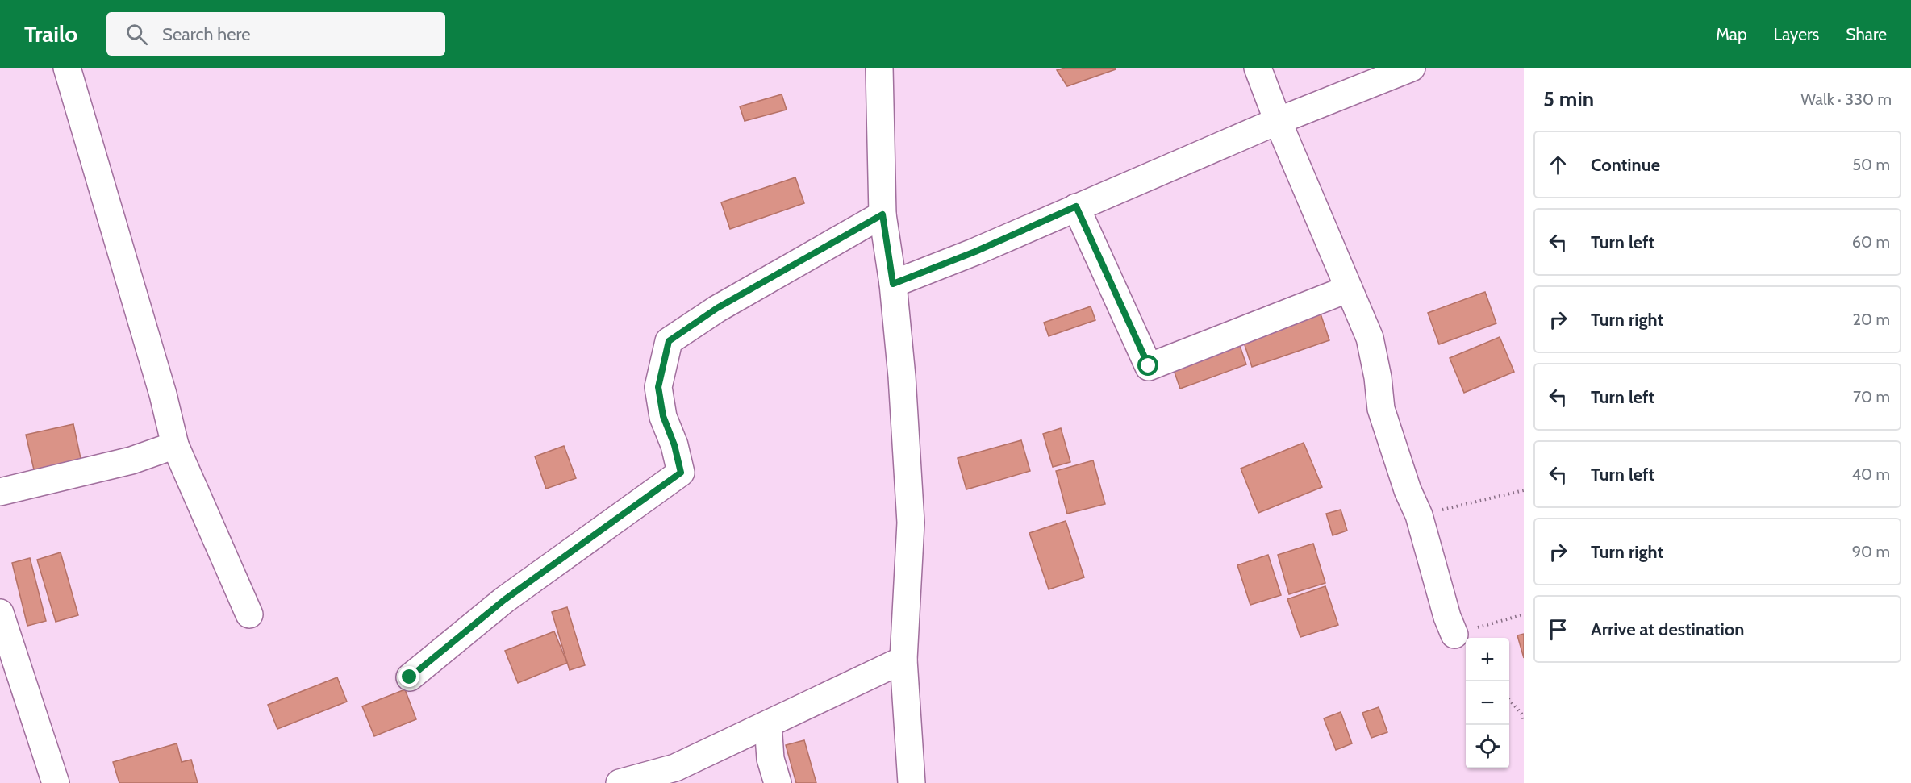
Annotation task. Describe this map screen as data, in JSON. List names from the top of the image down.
{
  "page": {
    "header": "Trailo",
    "search": "Search here",
    "nav": ["Map", "Layers", "Share"],
    "heading": ["5 min", "Walk · 330 m"],
    "list": [
      ["Continue", "50 m"],
      ["Turn left", "60 m"],
      ["Turn right", "20 m"],
      ["Turn left", "70 m"],
      ["Turn left", "40 m"],
      ["Turn right", "90 m"],
      "Arrive at destination"
    ],
    "map_buttons": ["+", "−"]
  }
}
